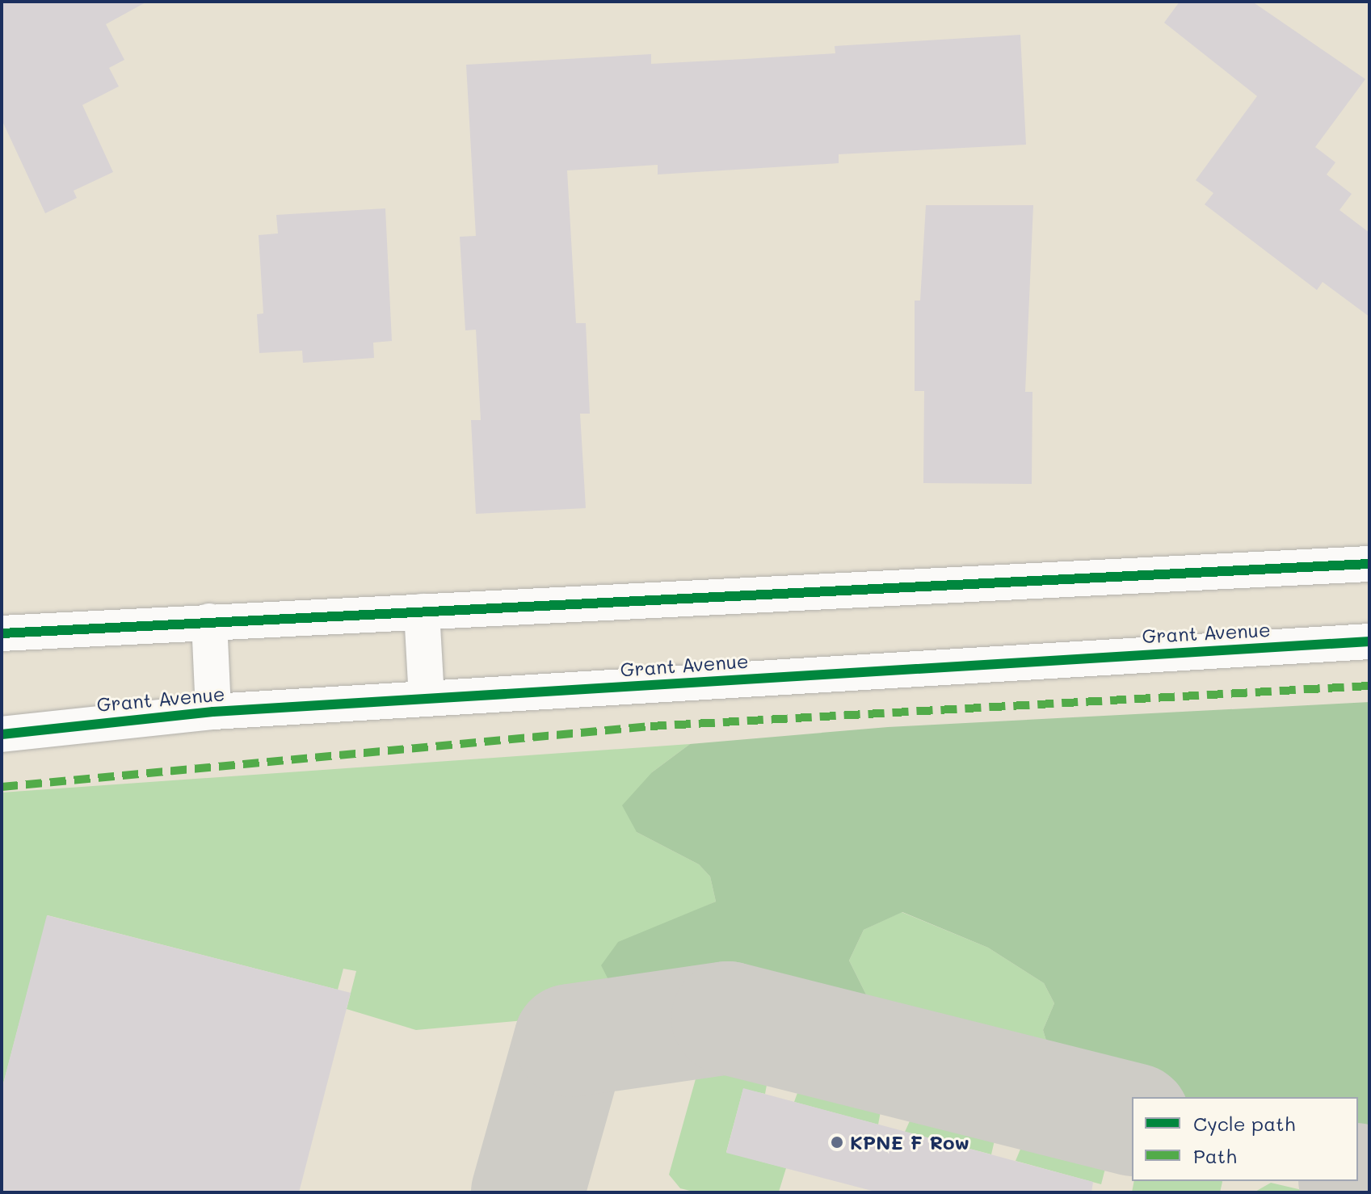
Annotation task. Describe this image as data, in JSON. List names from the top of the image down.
{
  "streets": {
    "main road": ["Grant Avenue"]
  },
  "places": ["KPNE F Row"],
  "legend": ["Cycle path", "Path"]
}
